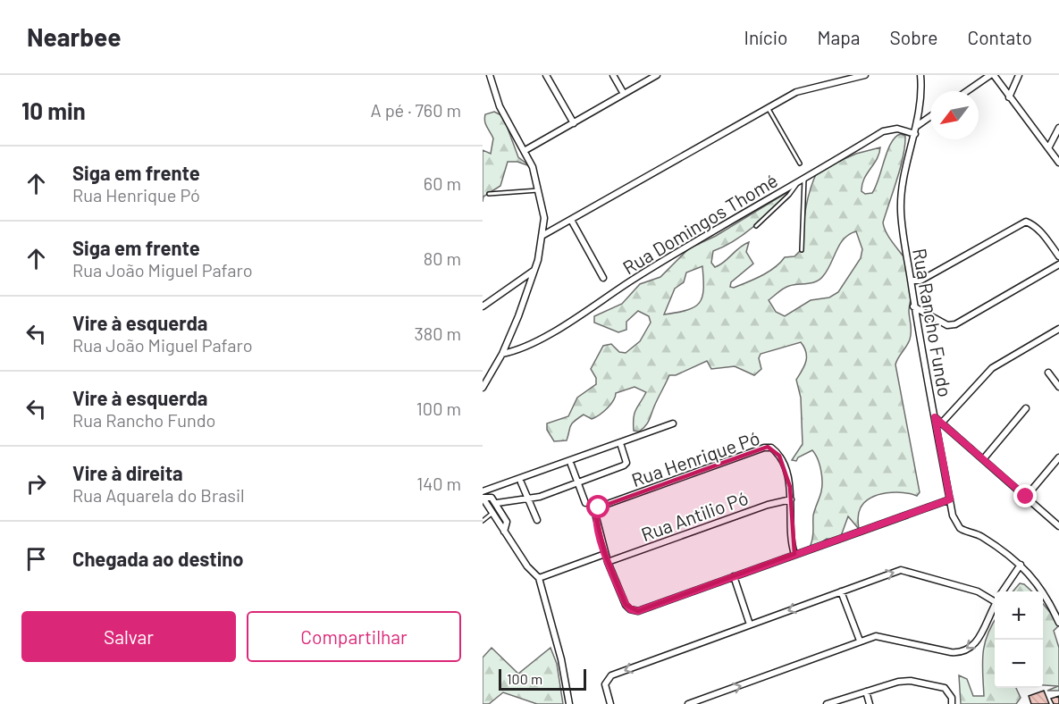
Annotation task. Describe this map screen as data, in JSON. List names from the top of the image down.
{
  "streets": {
    "street": [
      "Rua Domingos Thomé",
      "Rua Rancho Fundo",
      "Rua Henrique Pó",
      "Rua Antilio Pó"
    ]
  },
  "crossings": [
    ["Rua Domingos Thomé", "Rua Rancho Fundo"],
    ["Rua Henrique Pó", "Rua Antilio Pó"]
  ],
  "scale_bar": "100 m",
  "north": "bottom left",
  "page": {
    "header": "Nearbee",
    "nav": [
      "Início",
      "Mapa",
      "Sobre",
      "Contato"
    ],
    "heading": ["10 min", "A pé · 760 m"],
    "list": [
      ["Siga em frente", "Rua Henrique Pó", "60 m"],
      ["Siga em frente", "Rua João Miguel Pafaro", "80 m"],
      ["Vire à esquerda", "Rua João Miguel Pafaro", "380 m"],
      ["Vire à esquerda", "Rua Rancho Fundo", "100 m"],
      ["Vire à direita", "Rua Aquarela do Brasil", "140 m"],
      "Chegada ao destino"
    ],
    "map_buttons": ["+", "−"],
    "buttons": ["Salvar", "Compartilhar"],
    "scale": "100 m"
  }
}
